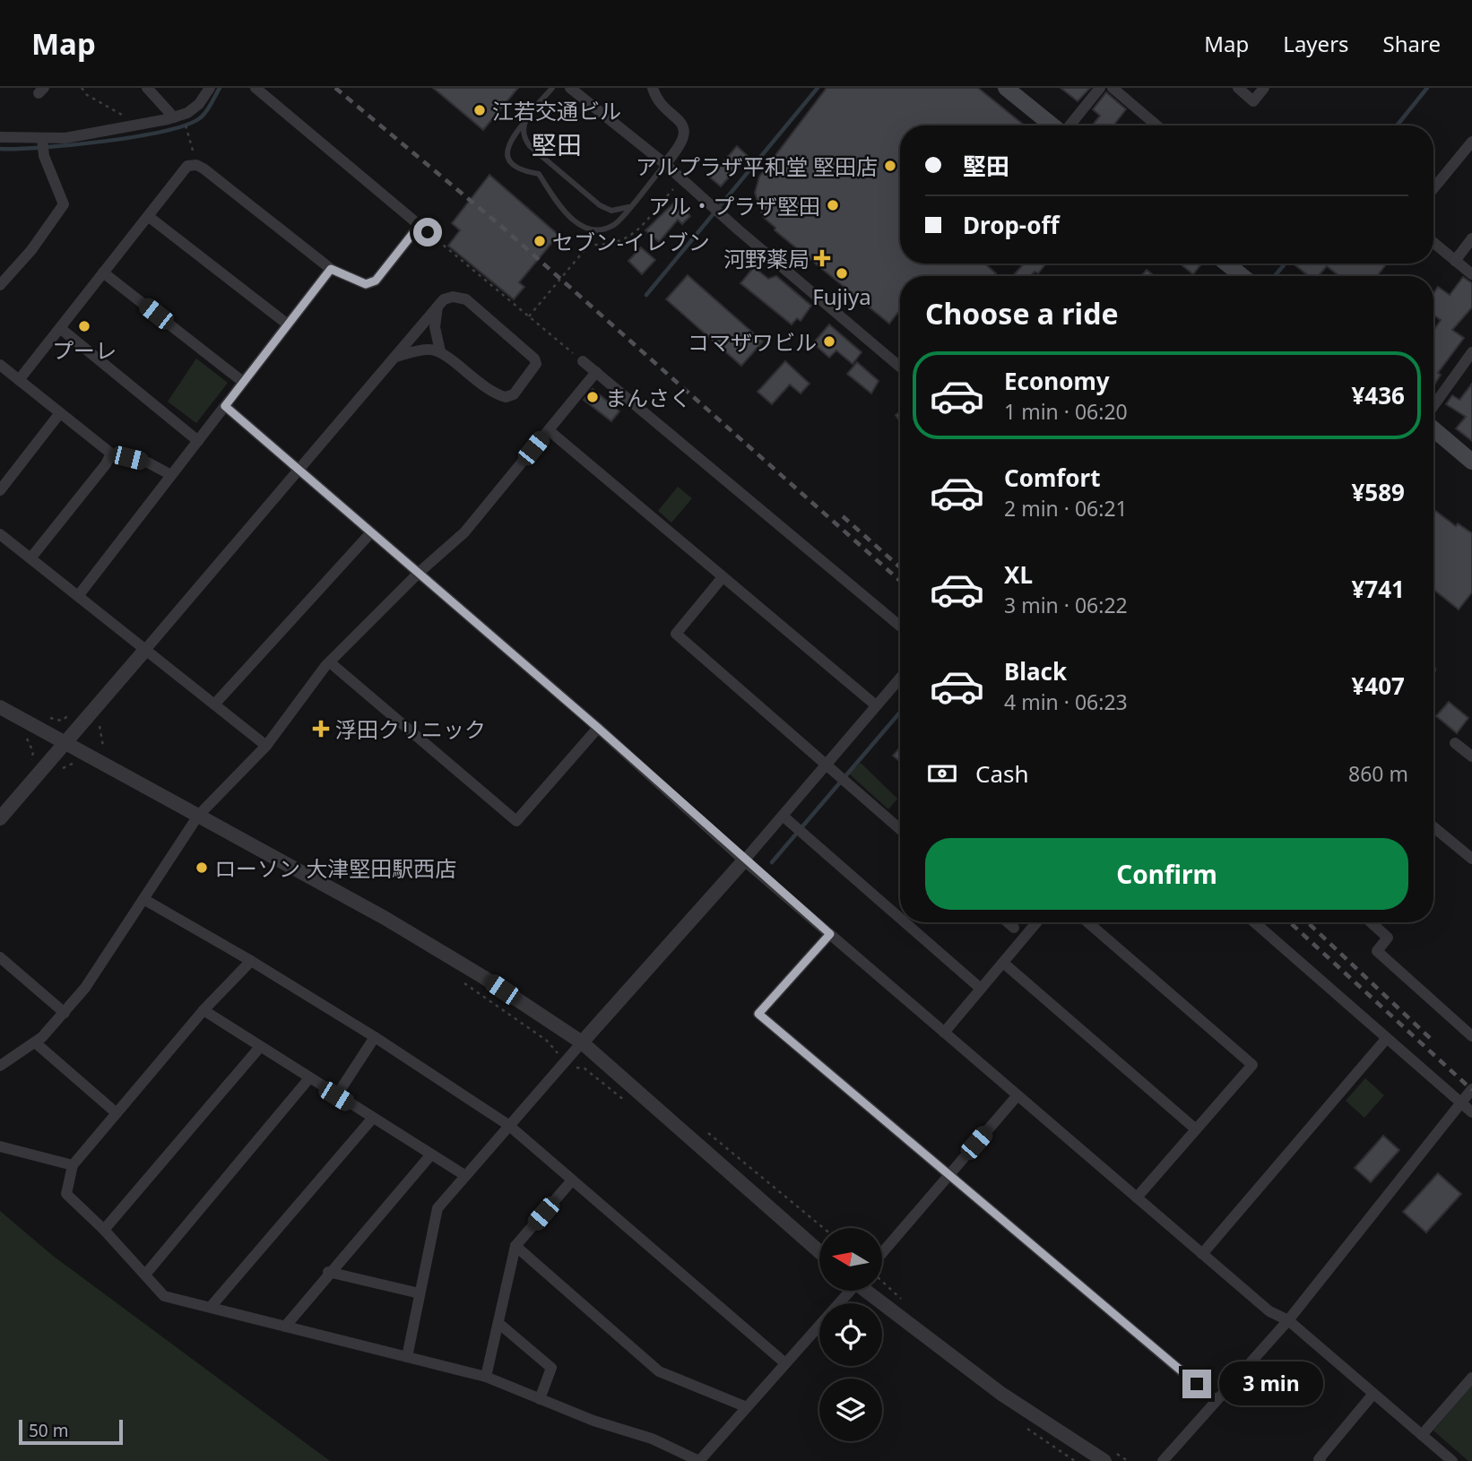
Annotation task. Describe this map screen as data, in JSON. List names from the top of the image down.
{
  "districts": ["堅田"],
  "places": {
    "other": [
      "江若交通ビル",
      "アルプラザ平和堂 堅田店",
      "アル・プラザ堅田",
      "セブン-イレブン",
      "Fujiya",
      "プーレ",
      "コマザワビル",
      "まんさく",
      "ローソン 大津堅田駅西店"
    ],
    "health": ["河野薬局", "浮田クリニック"]
  },
  "scale_bar": "50 m",
  "north": "left",
  "page": {
    "header": "Map",
    "nav": ["Map", "Layers", "Share"],
    "banner": ["堅田", "Drop-off"],
    "heading": "Choose a ride",
    "list": [
      {
        "name": "Economy",
        "note": "1 min · 06:20",
        "value": "¥436"
      },
      {
        "name": "Comfort",
        "note": "2 min · 06:21",
        "value": "¥589"
      },
      {
        "name": "XL",
        "note": "3 min · 06:22",
        "value": "¥741"
      },
      {
        "name": "Black",
        "note": "4 min · 06:23",
        "value": "¥407"
      }
    ],
    "pay": ["Cash", "860 m"],
    "buttons": "Confirm",
    "bubble": "3 min",
    "scale": "50 m"
  }
}
